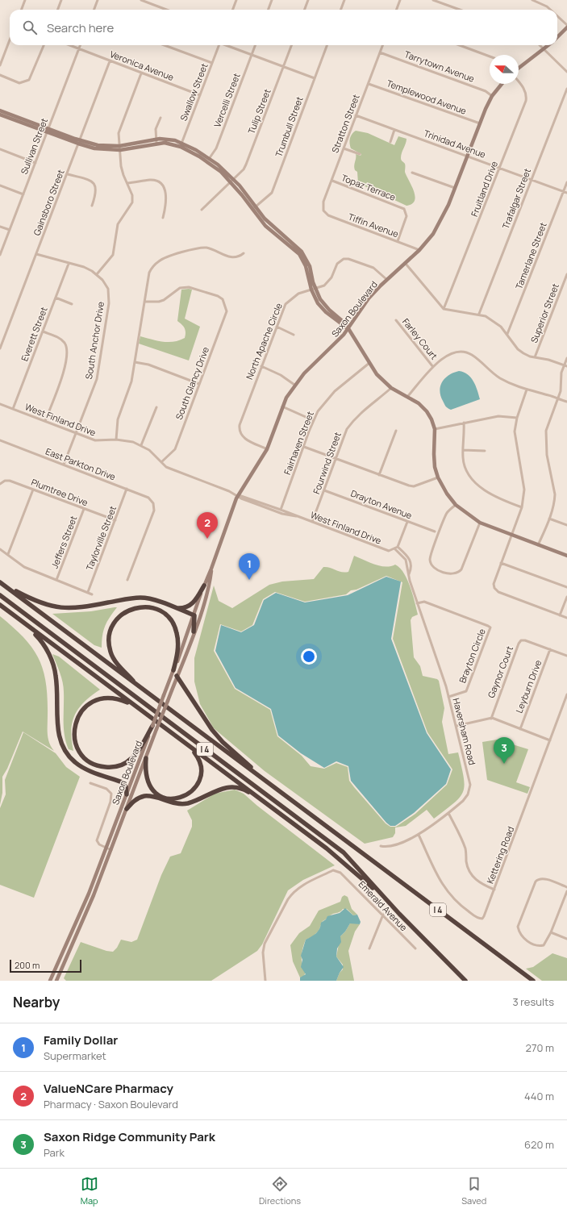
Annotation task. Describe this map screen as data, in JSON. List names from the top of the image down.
{
  "streets": {
    "highway": ["I 4"],
    "main road": ["Saxon Boulevard"],
    "street": [
      "Veronica Avenue",
      "Tarrytown Avenue",
      "Swallow Street",
      "Templewood Avenue",
      "Vercelli Street",
      "Tulip Street",
      "Stratton Street",
      "Trumbull Street",
      "Trinidad Avenue",
      "Sullivan Street",
      "Topaz Terrace",
      "Fruitland Drive",
      "Trafalgar Street",
      "Gainsboro Street",
      "Tiffin Avenue",
      "Tamerlane Street",
      "Superior Street",
      "Everett Street",
      "Farley Court",
      "South Anchor Drive",
      "North Apache Circle",
      "South Glancy Drive",
      "West Finland Drive",
      "Fairhaven Street",
      "Fourwind Street",
      "East Parkton Drive",
      "Plumtree Drive",
      "Drayton Avenue",
      "Taylorville Street",
      "Jeffers Street",
      "Brayton Circle",
      "Gaynor Court",
      "Leyburn Drive",
      "Haversham Road",
      "Kettering Road",
      "Emerald Avenue"
    ]
  },
  "crossings": [
    ["Veronica Avenue", "Swallow Street"],
    ["Veronica Avenue", "Sullivan Street"],
    ["Veronica Avenue", "Gainsboro Street"],
    ["Tarrytown Avenue", "Stratton Street"],
    ["Tarrytown Avenue", "Saxon Boulevard"],
    ["Templewood Avenue", "Stratton Street"],
    ["Templewood Avenue", "Saxon Boulevard"],
    ["Stratton Street", "Trinidad Avenue"],
    ["Stratton Street", "Topaz Terrace"],
    ["Stratton Street", "Tiffin Avenue"],
    ["Trinidad Avenue", "Fruitland Drive"],
    ["Trinidad Avenue", "Trafalgar Street"],
    ["Trinidad Avenue", "Tamerlane Street"],
    ["Trinidad Avenue", "Saxon Boulevard"],
    ["Topaz Terrace", "Tiffin Avenue"],
    ["Tiffin Avenue", "Saxon Boulevard"],
    ["Saxon Boulevard", "North Apache Circle"],
    ["Saxon Boulevard", "West Finland Drive"],
    ["Everett Street", "West Finland Drive"],
    ["South Anchor Drive", "West Finland Drive"],
    ["South Anchor Drive", "East Parkton Drive"],
    ["South Glancy Drive", "West Finland Drive"],
    ["West Finland Drive", "Fairhaven Street"],
    ["West Finland Drive", "Fourwind Street"],
    ["West Finland Drive", "Haversham Road"],
    ["Fourwind Street", "Drayton Avenue"],
    ["East Parkton Drive", "Taylorville Street"],
    ["Plumtree Drive", "Taylorville Street"],
    ["Plumtree Drive", "Jeffers Street"],
    ["Brayton Circle", "Haversham Road"],
    ["Gaynor Court", "Leyburn Drive"],
    ["Haversham Road", "Kettering Road"]
  ],
  "scale_bar": "200 m",
  "north": "left",
  "page": {
    "search": "Search here",
    "pins": ["2", "1", "3"],
    "scale": "200 m",
    "heading": ["Nearby", "3 results"],
    "list": [
      {
        "mark": "1",
        "name": "Family Dollar",
        "note": "Supermarket",
        "value": "270 m"
      },
      {
        "mark": "2",
        "name": "ValueNCare Pharmacy",
        "note": "Pharmacy · Saxon Boulevard",
        "value": "440 m"
      },
      {
        "mark": "3",
        "name": "Saxon Ridge Community Park",
        "note": "Park",
        "value": "620 m"
      }
    ],
    "nav": ["Map", "Directions", "Saved"]
  }
}
